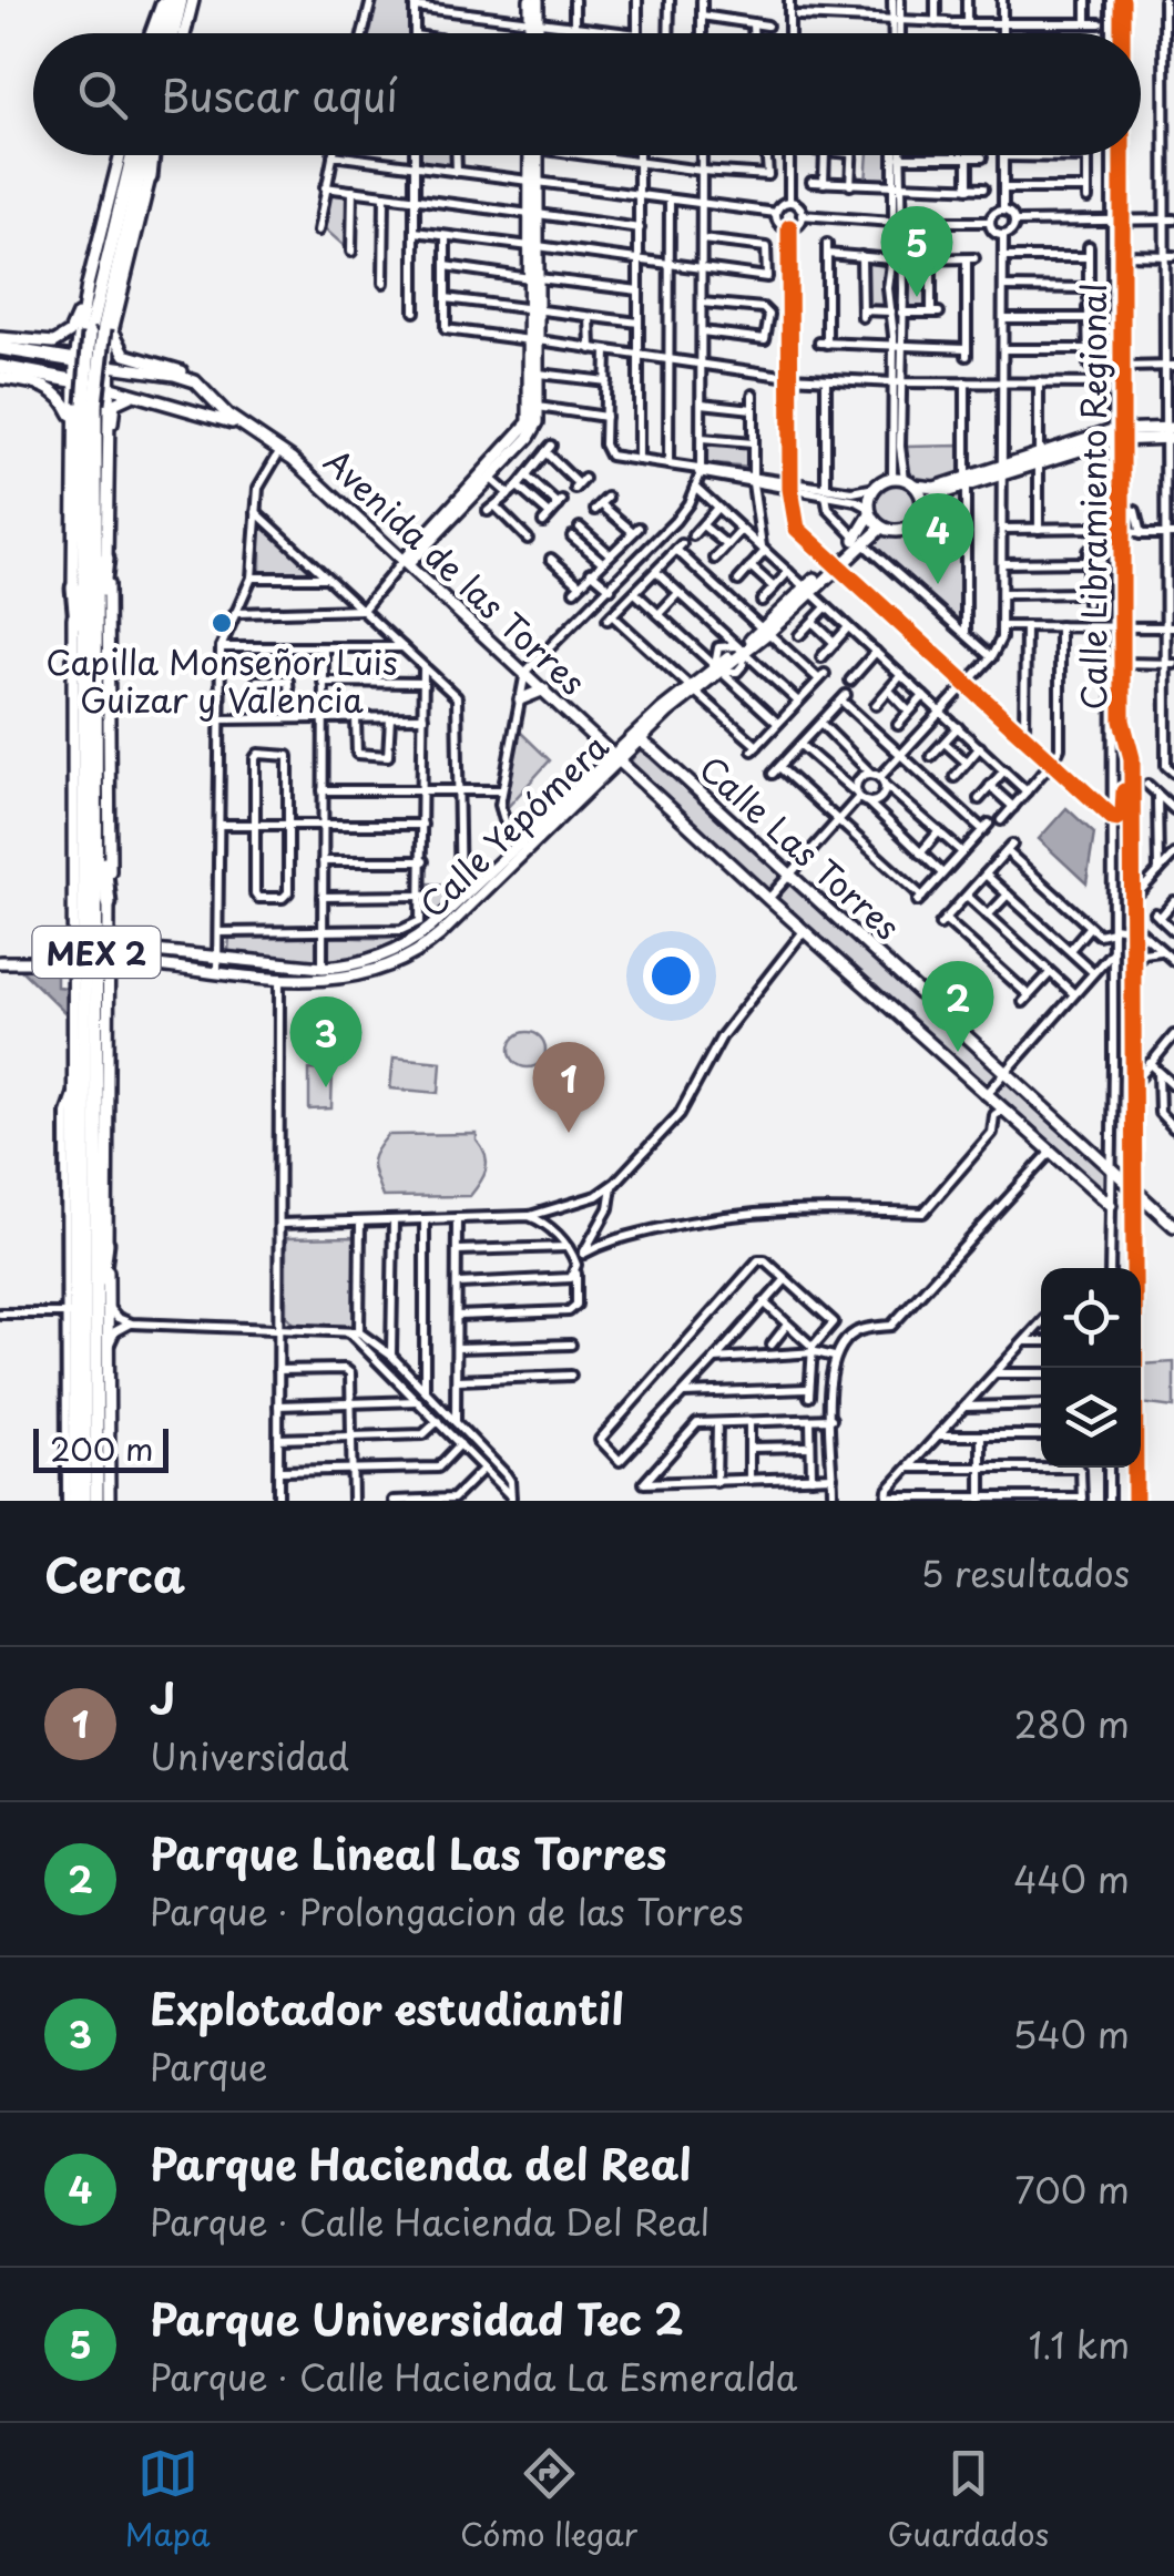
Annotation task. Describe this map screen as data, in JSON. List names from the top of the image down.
{
  "streets": {
    "highway": ["Avenida de las Torres", "MEX 2"],
    "main road": ["Calle Yepómera", "Calle Las Torres"],
    "street": ["Calle Libramiento Regional"]
  },
  "crossings": [
    ["Calle Libramiento Regional", "Avenida de las Torres"],
    ["Calle Libramiento Regional", "Calle Las Torres"],
    ["Avenida de las Torres", "Calle Yepómera"],
    ["Calle Yepómera", "Calle Las Torres"]
  ],
  "places": ["Capilla Monseñor Luis Guizar y Valencia"],
  "scale_bar": "200 m",
  "page": {
    "search": "Buscar aquí",
    "pins": [
      "5",
      "4",
      "2",
      "3",
      "1"
    ],
    "scale": "200 m",
    "heading": ["Cerca", "5 resultados"],
    "list": [
      {
        "mark": "1",
        "name": "J",
        "note": "Universidad",
        "value": "280 m"
      },
      {
        "mark": "2",
        "name": "Parque Lineal Las Torres",
        "note": "Parque · Prolongacion de las Torres",
        "value": "440 m"
      },
      {
        "mark": "3",
        "name": "Explotador estudiantil",
        "note": "Parque",
        "value": "540 m"
      },
      {
        "mark": "4",
        "name": "Parque Hacienda del Real",
        "note": "Parque · Calle Hacienda Del Real",
        "value": "700 m"
      },
      {
        "mark": "5",
        "name": "Parque Universidad Tec 2",
        "note": "Parque · Calle Hacienda La Esmeralda",
        "value": "1.1 km"
      }
    ],
    "nav": ["Mapa", "Cómo llegar", "Guardados"]
  }
}
